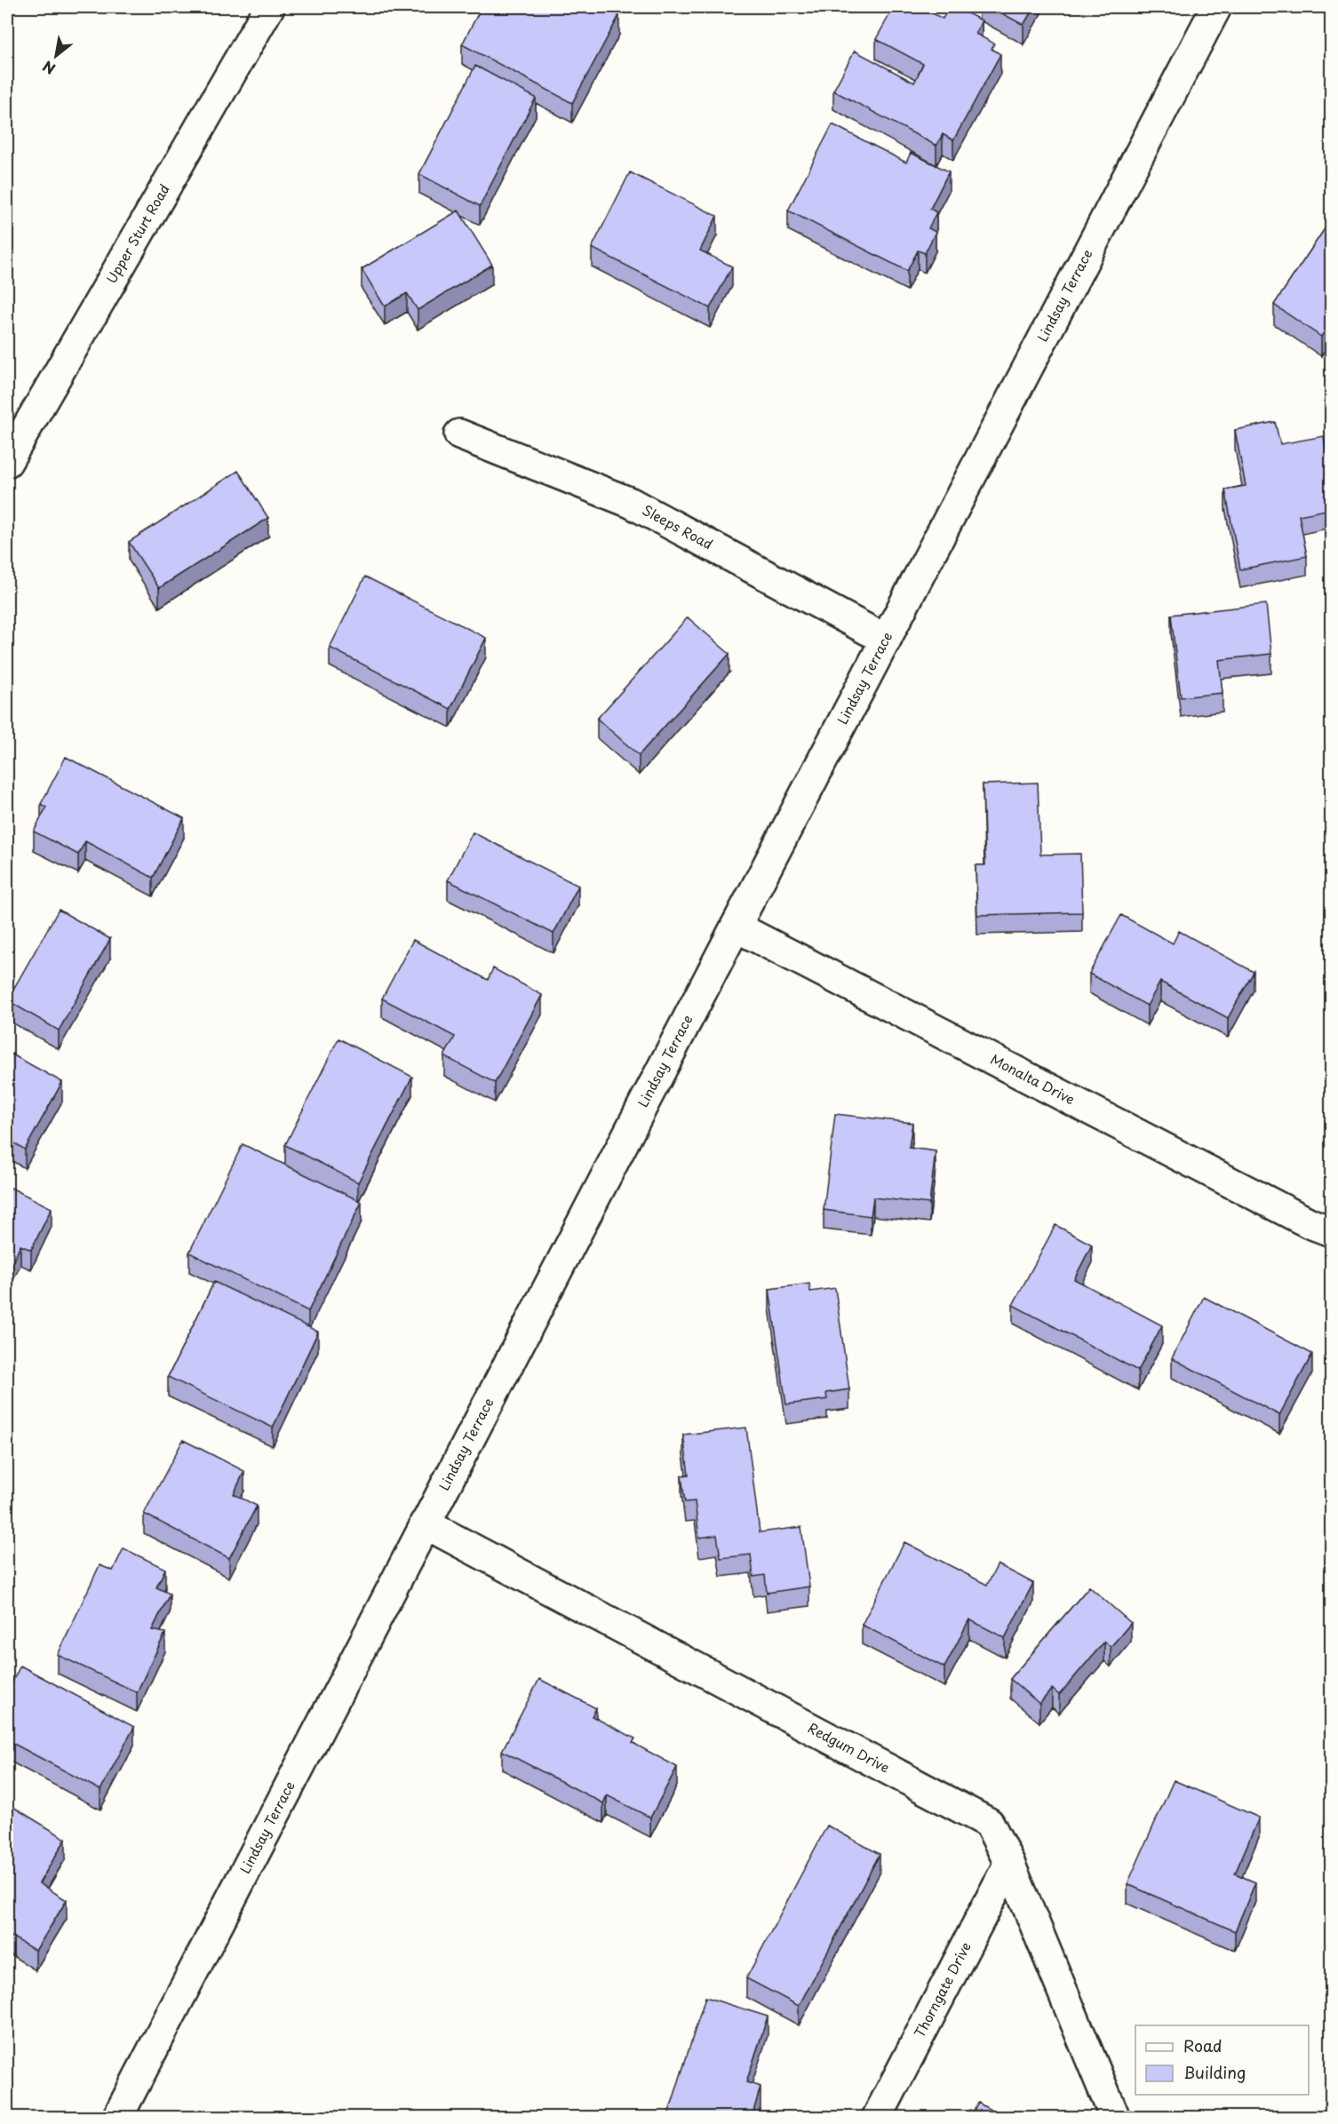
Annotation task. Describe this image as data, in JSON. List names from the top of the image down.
{
  "streets": {
    "street": [
      "Upper Sturt Road",
      "Lindsay Terrace",
      "Sleeps Road",
      "Monalta Drive",
      "Redgum Drive",
      "Thorngate Drive"
    ]
  },
  "crossings": [
    ["Lindsay Terrace", "Sleeps Road"],
    ["Lindsay Terrace", "Monalta Drive"],
    ["Lindsay Terrace", "Redgum Drive"],
    ["Redgum Drive", "Thorngate Drive"]
  ],
  "legend": ["Road", "Building"],
  "north": "bottom left"
}
